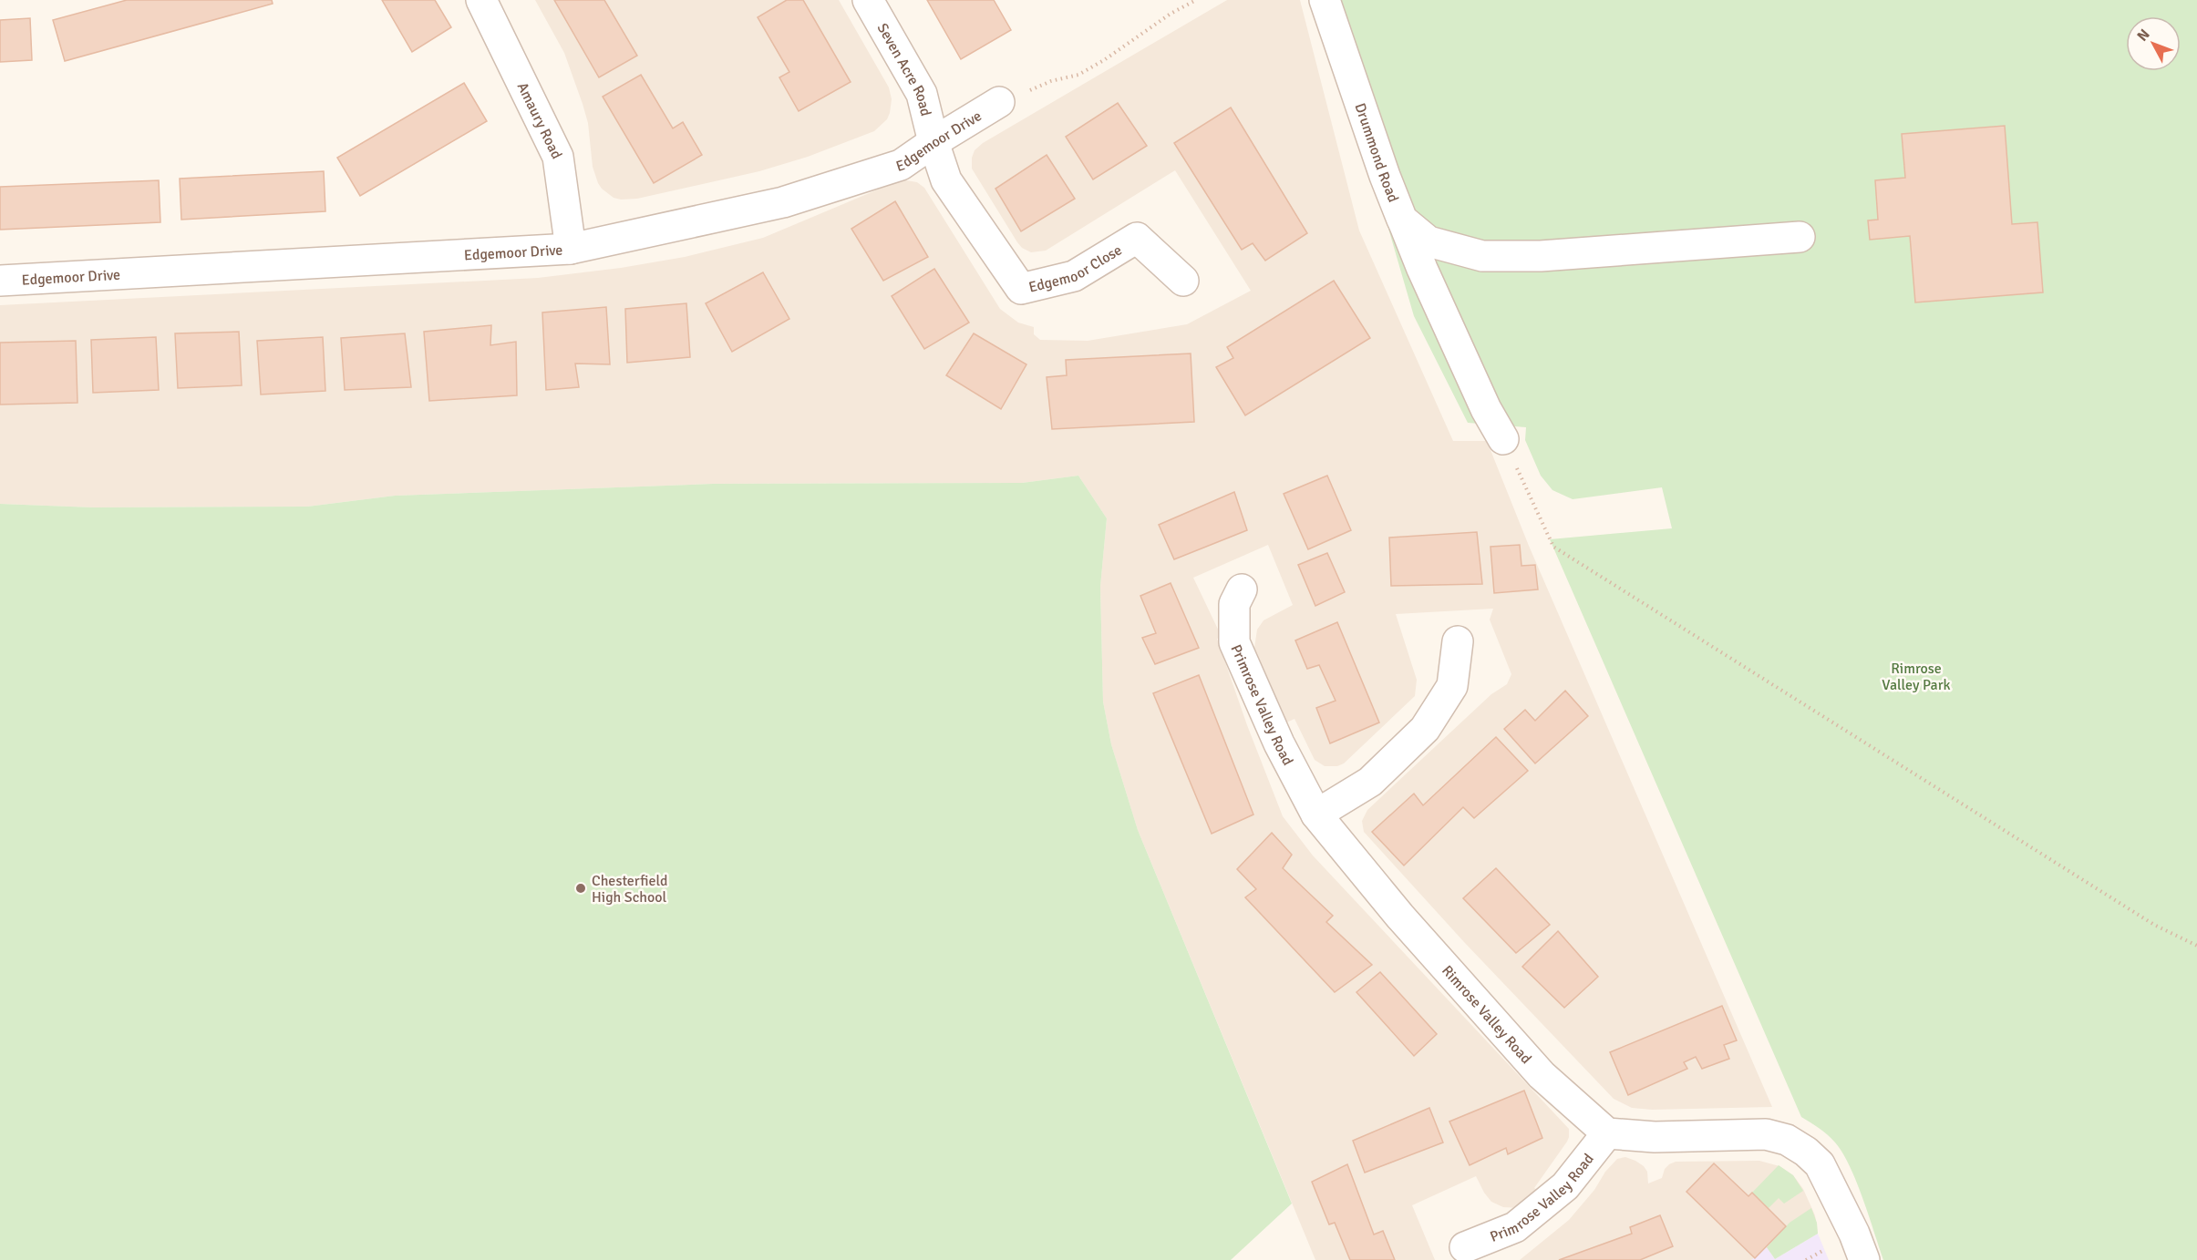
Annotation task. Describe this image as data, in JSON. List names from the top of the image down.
{
  "streets": {
    "street": [
      "Seven Acre Road",
      "Amaury Road",
      "Edgemoor Drive",
      "Drummond Road",
      "Edgemoor Close",
      "Primrose Valley Road",
      "Rimrose Valley Road"
    ]
  },
  "crossings": [
    ["Seven Acre Road", "Edgemoor Drive"],
    ["Seven Acre Road", "Edgemoor Close"],
    ["Amaury Road", "Edgemoor Drive"],
    ["Edgemoor Drive", "Edgemoor Close"],
    ["Primrose Valley Road", "Rimrose Valley Road"]
  ],
  "parks": ["Rimrose Valley Park"],
  "places": ["Chesterfield High School"],
  "north": "top left"
}
